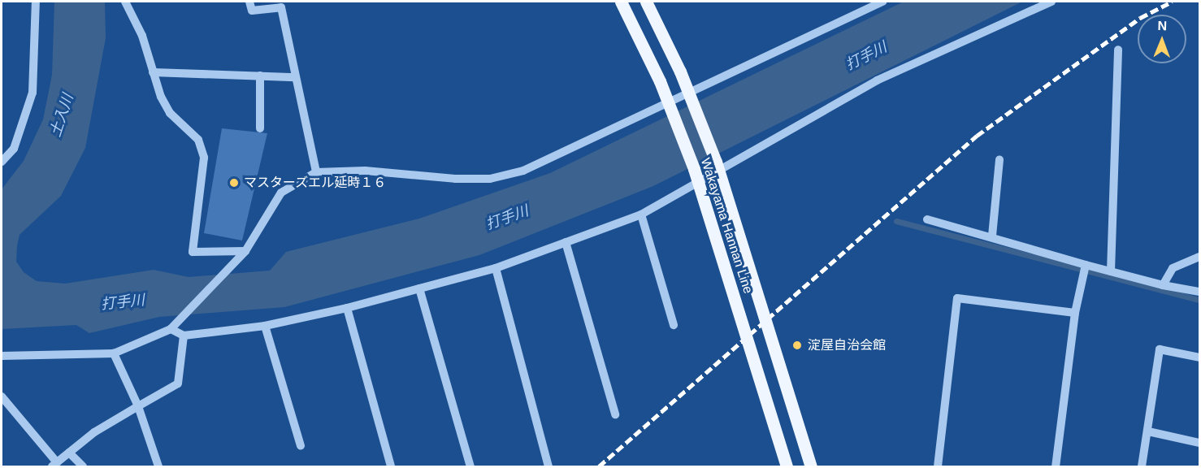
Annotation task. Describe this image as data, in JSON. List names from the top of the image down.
{
  "streets": {
    "main road": ["Wakayama Hannan Line"]
  },
  "water": ["打手川", "土入川"],
  "places": ["マスターズエル延時１６", "淀屋自治会館"],
  "north": "top"
}
